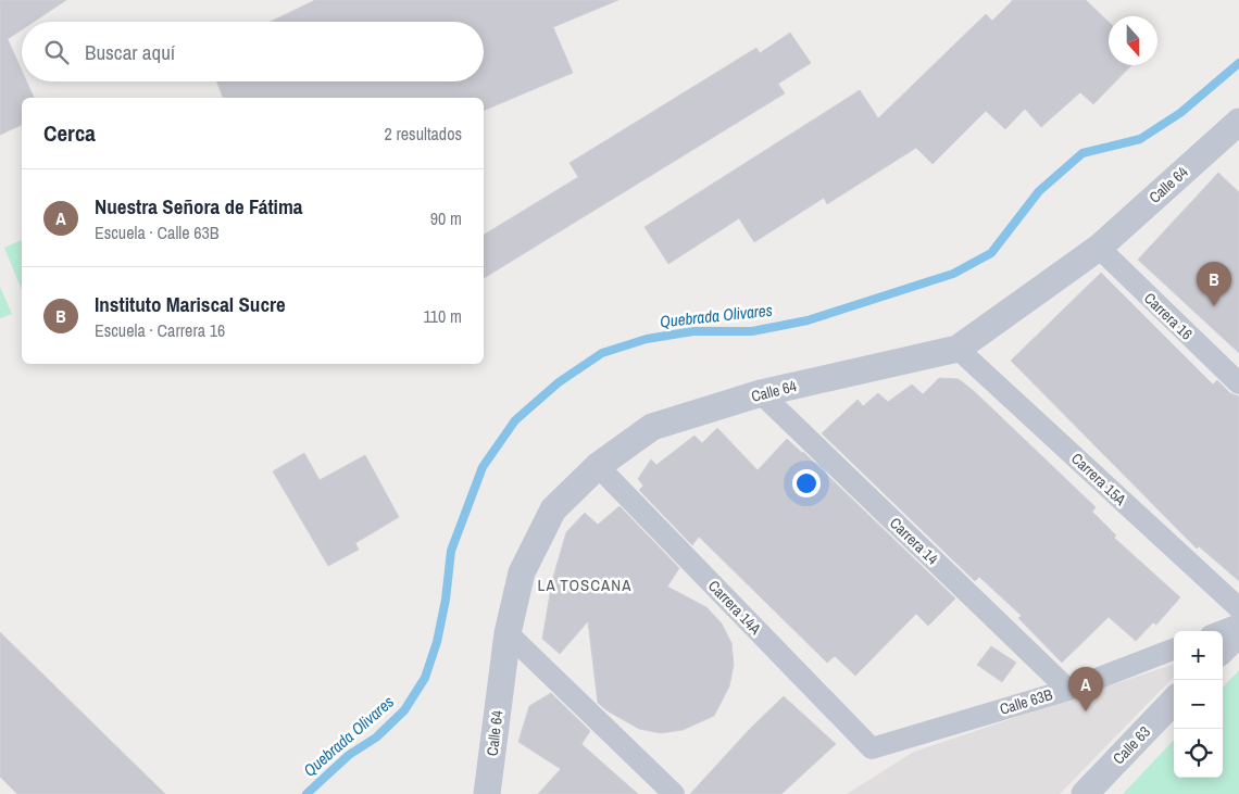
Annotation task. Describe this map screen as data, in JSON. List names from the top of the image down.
{
  "streets": {
    "street": [
      "Calle 64",
      "Carrera 16",
      "Carrera 15A",
      "Carrera 14",
      "Carrera 14A",
      "Calle 63B",
      "Calle 63"
    ]
  },
  "crossings": [
    ["Calle 64", "Carrera 16"],
    ["Calle 64", "Carrera 15A"],
    ["Calle 64", "Carrera 14"],
    ["Calle 64", "Carrera 14A"],
    ["Carrera 14", "Calle 63B"],
    ["Carrera 14A", "Calle 63B"]
  ],
  "districts": ["LA TOSCANA"],
  "water": ["Quebrada Olivares"],
  "north": "bottom",
  "page": {
    "search": "Buscar aquí",
    "heading": ["Cerca", "2 resultados"],
    "list": [
      {
        "mark": "A",
        "name": "Nuestra Señora de Fátima",
        "note": "Escuela · Calle 63B",
        "value": "90 m"
      },
      {
        "mark": "B",
        "name": "Instituto Mariscal Sucre",
        "note": "Escuela · Carrera 16",
        "value": "110 m"
      }
    ],
    "pins": ["B", "A"],
    "map_buttons": ["+", "−"]
  }
}
